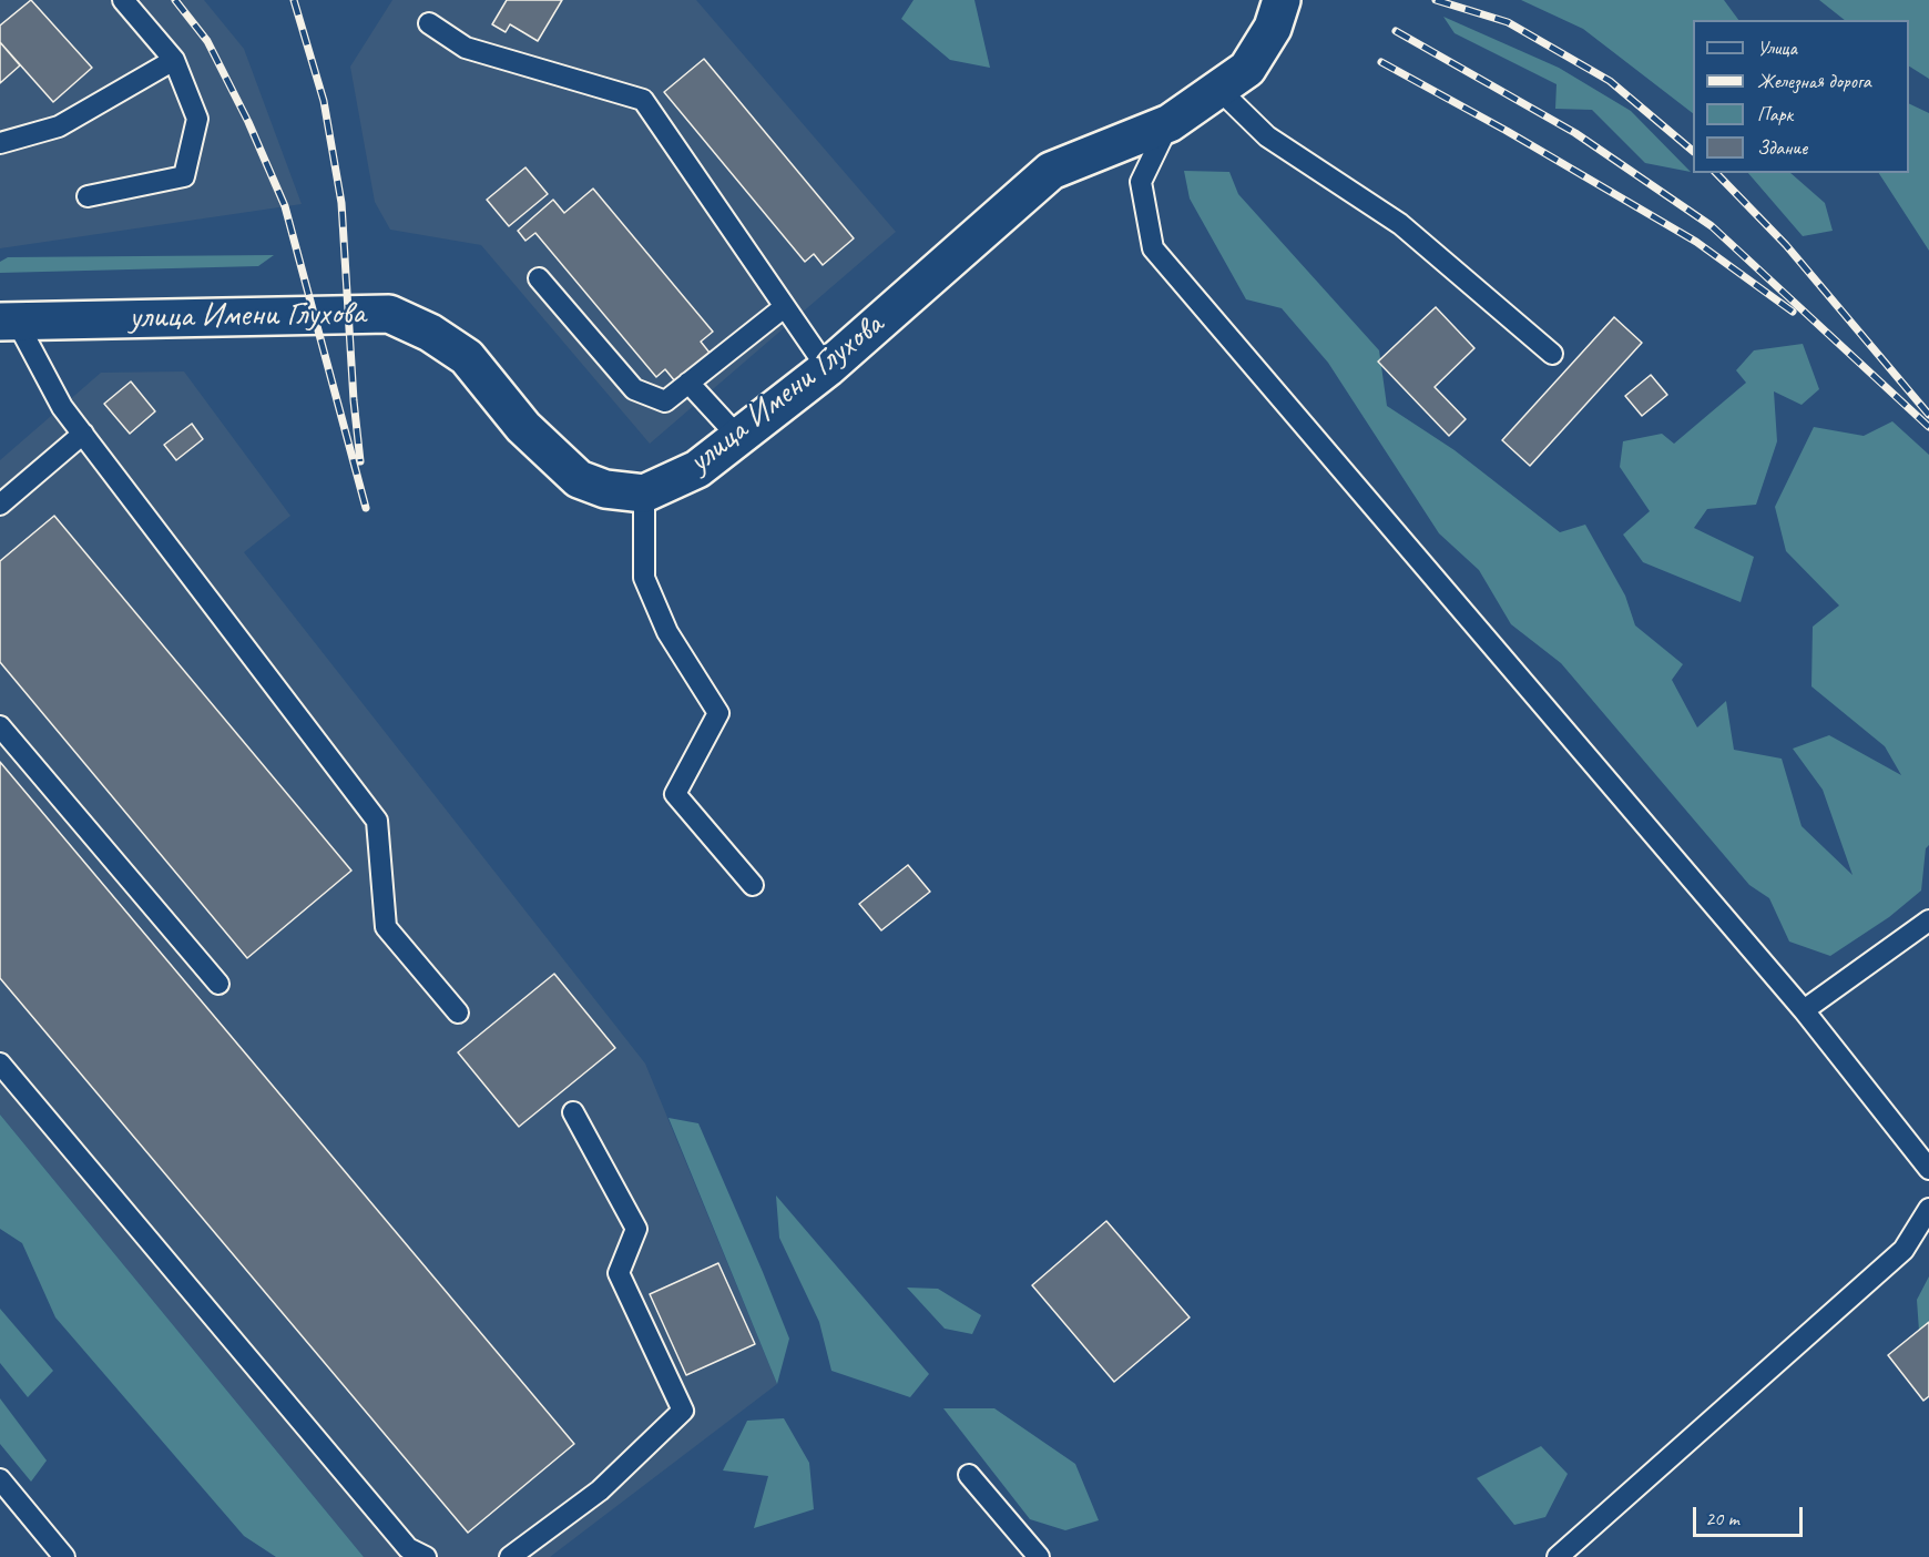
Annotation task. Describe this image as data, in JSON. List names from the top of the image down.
{
  "streets": {
    "street": ["улица Имени Глухова"]
  },
  "legend": [
    "Улица",
    "Железная дорога",
    "Парк",
    "Здание"
  ],
  "scale_bar": "20 m"
}
